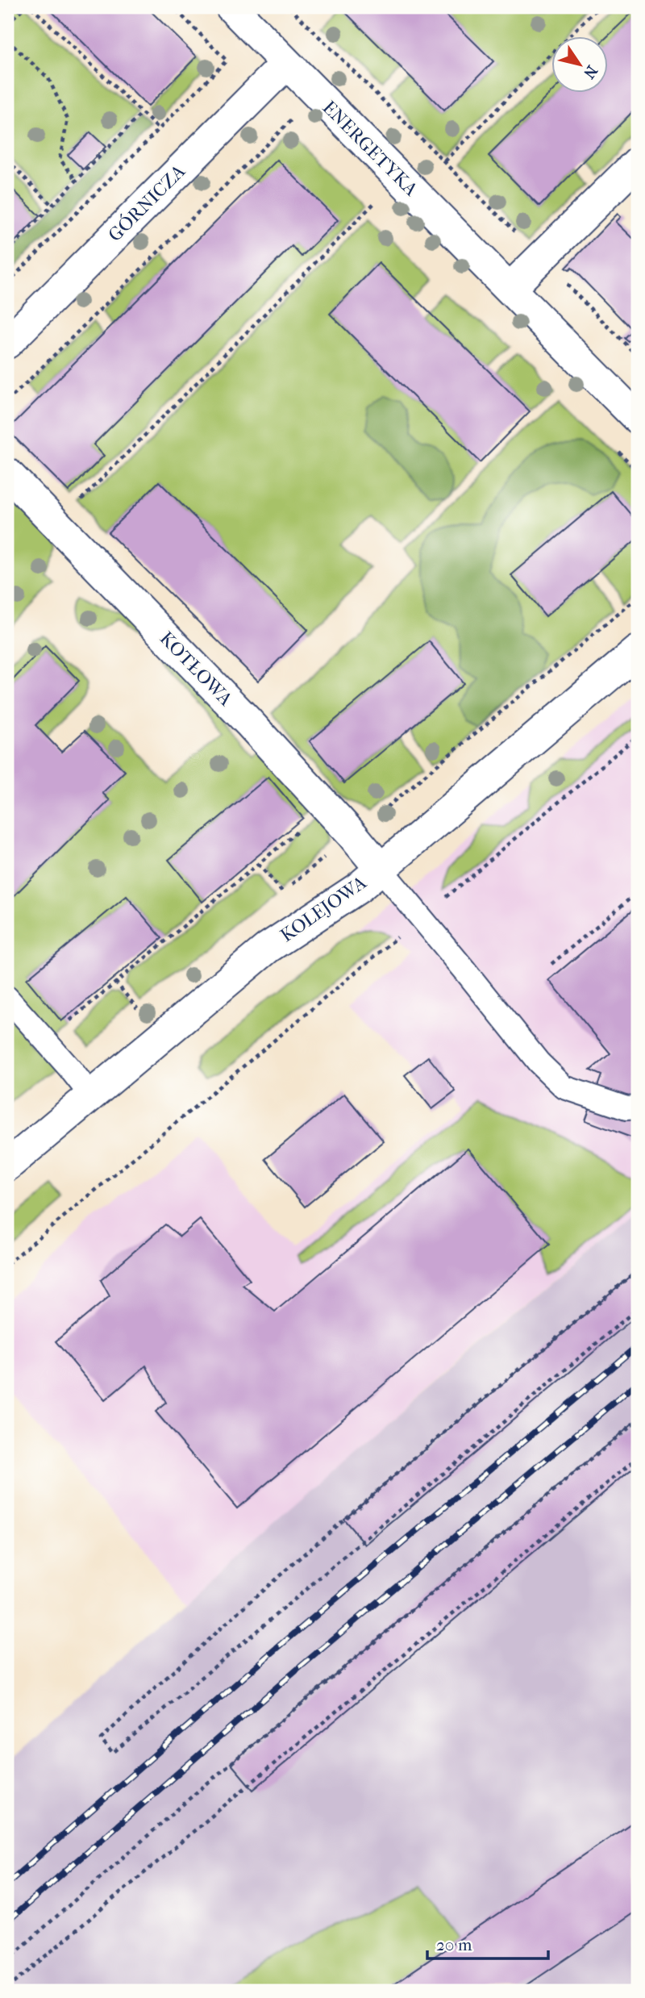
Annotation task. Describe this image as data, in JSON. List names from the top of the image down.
{
  "streets": {
    "street": [
      "ENERGETYKA",
      "GÓRNICZA",
      "KOTŁOWA",
      "KOLEJOWA"
    ]
  },
  "crossings": [
    ["ENERGETYKA", "GÓRNICZA"],
    ["KOTŁOWA", "KOLEJOWA"]
  ],
  "scale_bar": "20 m",
  "north": "bottom right"
}
